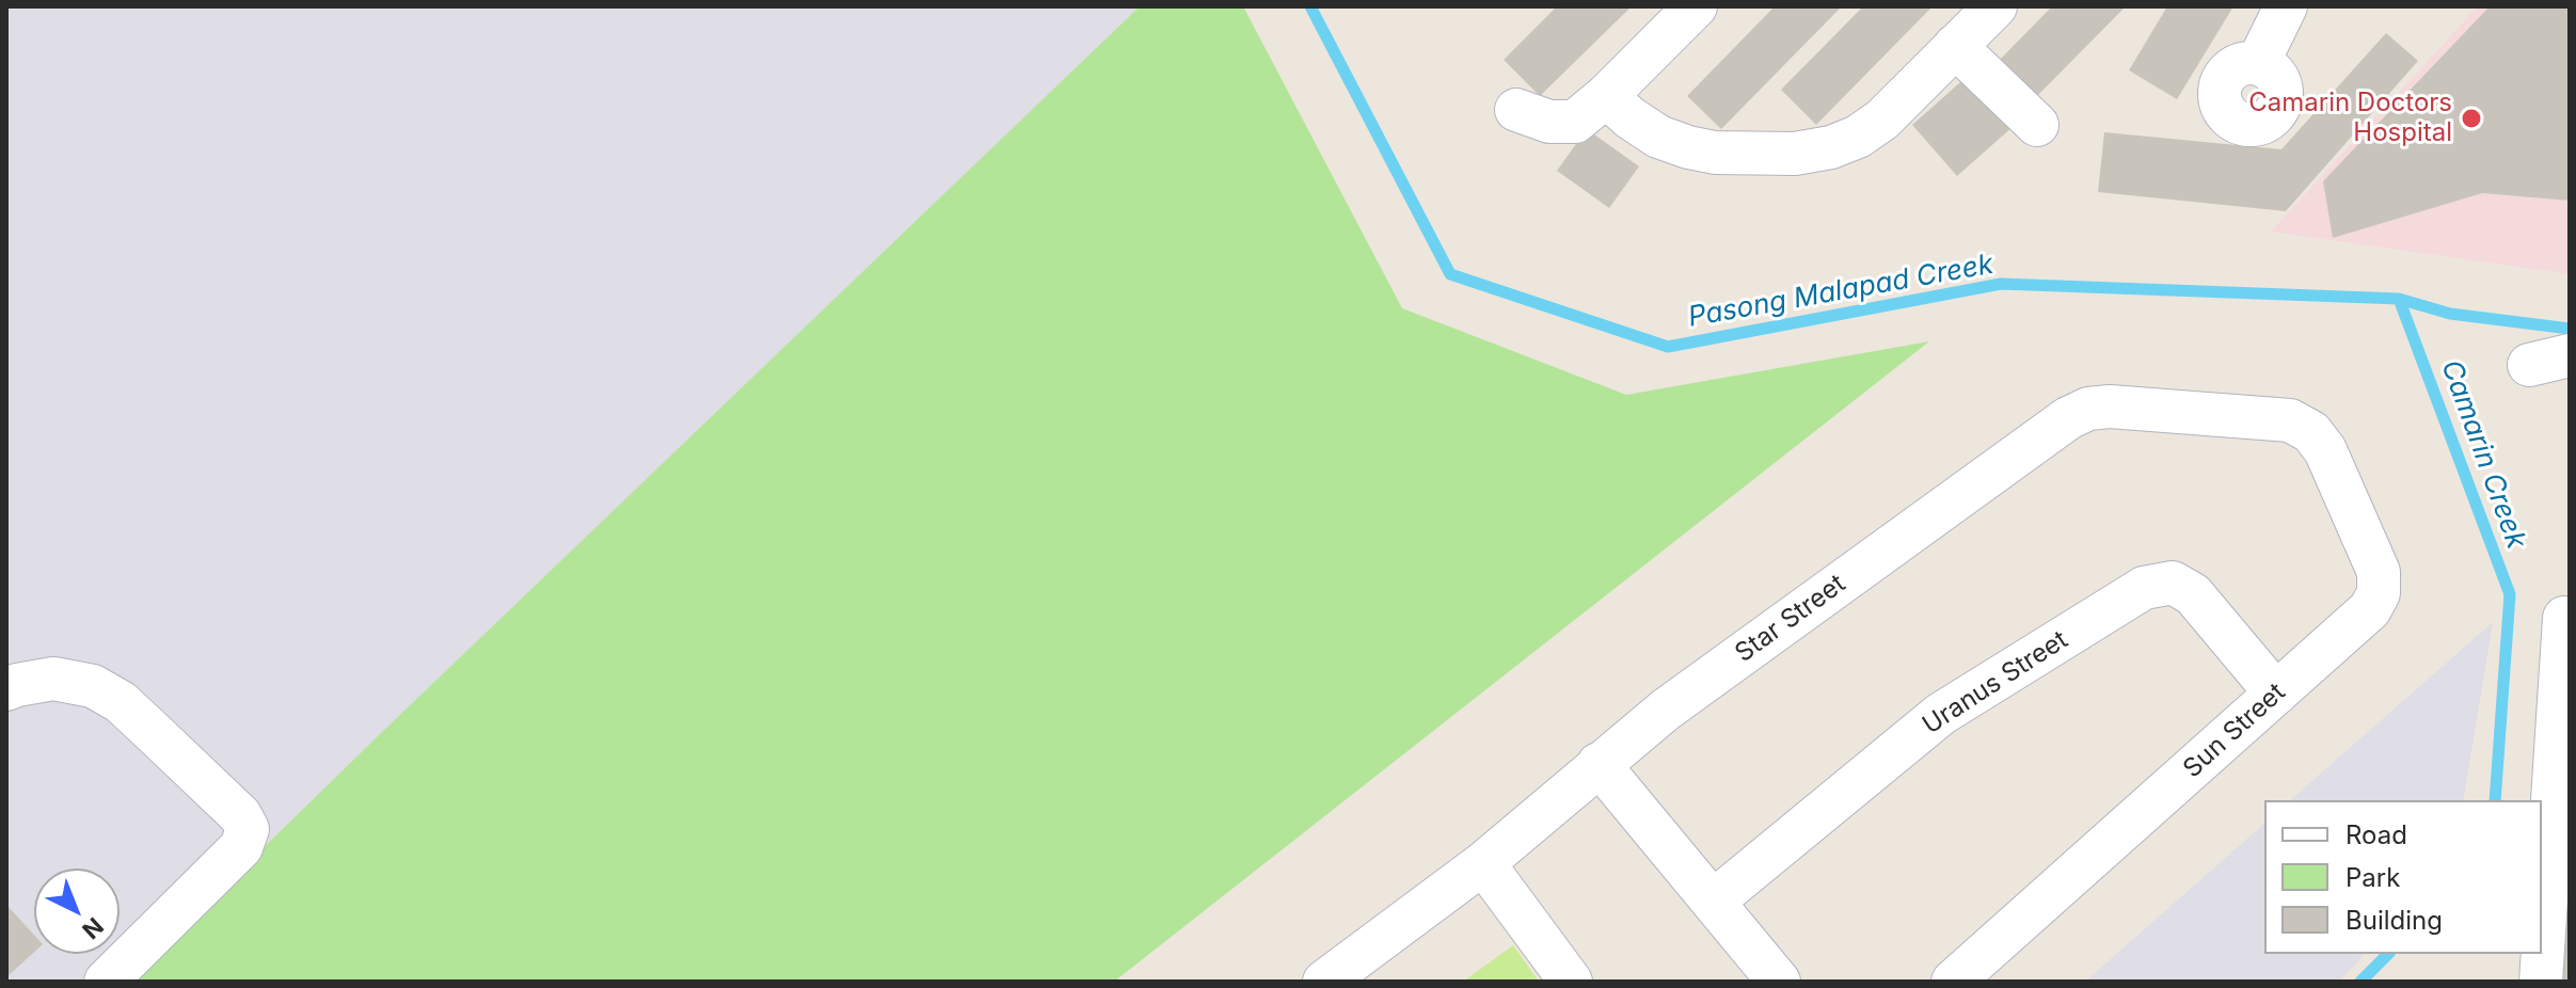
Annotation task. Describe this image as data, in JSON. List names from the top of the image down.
{
  "streets": {
    "street": ["Star Street", "Uranus Street", "Sun Street"]
  },
  "crossings": [
    ["Star Street", "Sun Street"],
    ["Uranus Street", "Sun Street"]
  ],
  "water": ["Pasong Malapad Creek", "Camarin Creek"],
  "places": ["Camarin Doctors Hospital"],
  "legend": ["Road", "Park", "Building"],
  "north": "bottom right"
}
